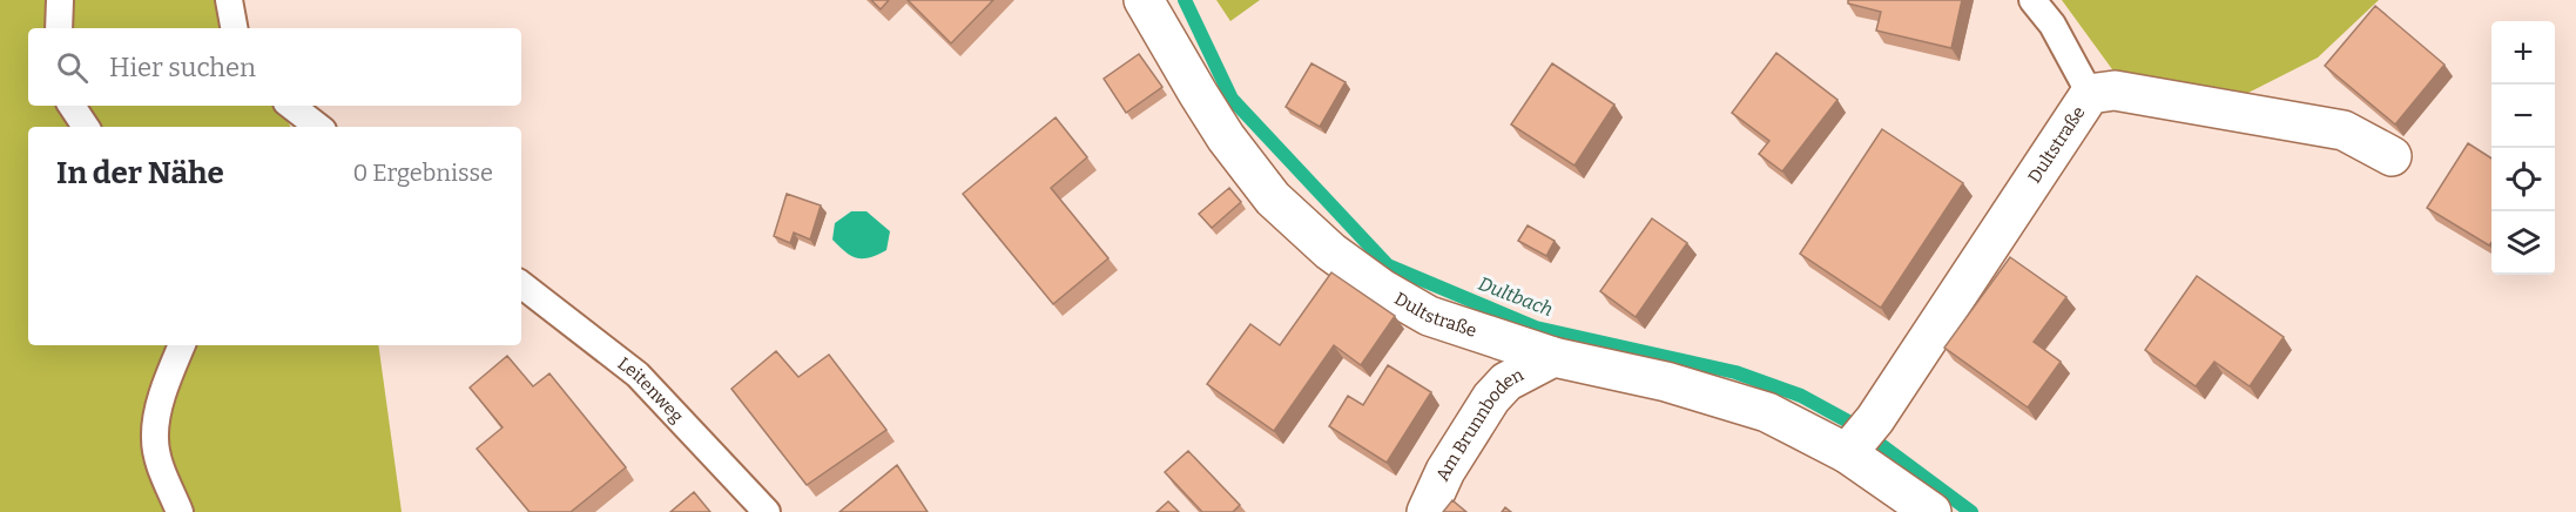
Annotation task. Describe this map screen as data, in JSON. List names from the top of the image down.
{
  "streets": {
    "street": ["Dultstraße", "Am Brunnboden"],
    "lane": ["Leitenweg"]
  },
  "crossings": [
    ["Dultstraße", "Am Brunnboden"]
  ],
  "water": ["Dultbach"],
  "page": {
    "map_buttons": ["+", "−"],
    "search": "Hier suchen",
    "heading": ["In der Nähe", "0 Ergebnisse"]
  }
}
